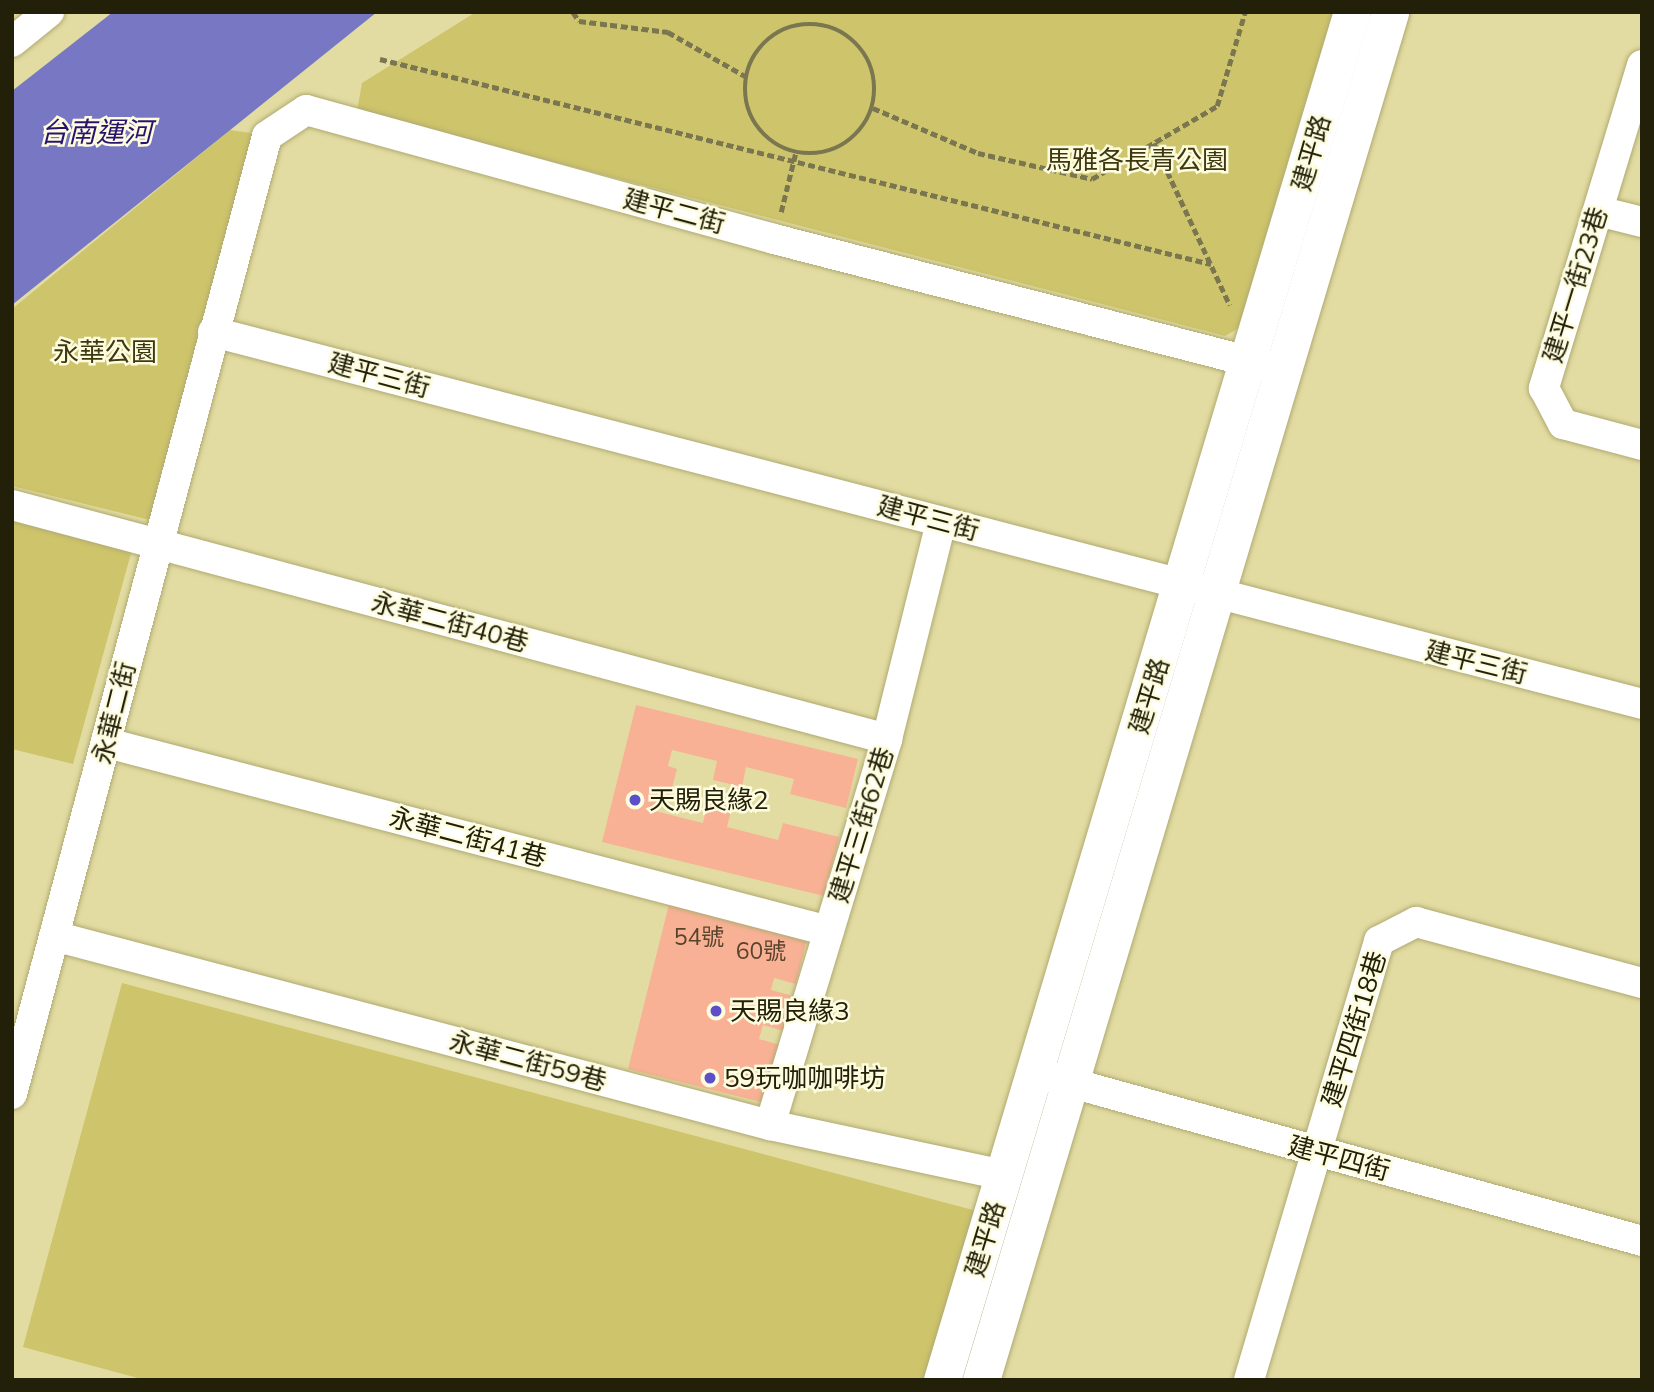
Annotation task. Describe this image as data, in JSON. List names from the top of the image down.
{
  "streets": {
    "street": [
      "建平路",
      "建平二街",
      "建平一街23巷",
      "建平三街",
      "永華二街40巷",
      "永華二街",
      "建平三街62巷",
      "永華二街41巷",
      "建平四街18巷",
      "永華二街59巷",
      "建平四街"
    ]
  },
  "crossings": [
    ["建平路", "建平二街"],
    ["建平路", "建平三街"],
    ["建平路", "永華二街59巷"],
    ["建平路", "建平四街"],
    ["建平二街", "建平三街"],
    ["建平二街", "永華二街"],
    ["建平三街", "永華二街"],
    ["建平三街", "建平三街62巷"],
    ["永華二街40巷", "永華二街"],
    ["永華二街40巷", "建平三街62巷"],
    ["永華二街", "永華二街41巷"],
    ["永華二街", "永華二街59巷"],
    ["建平三街62巷", "永華二街41巷"],
    ["建平三街62巷", "永華二街59巷"],
    ["建平四街18巷", "建平四街"]
  ],
  "water": ["台南運河"],
  "parks": ["馬雅各長青公園", "永華公園"],
  "places": ["天賜良緣2", "天賜良緣3", "59玩咖咖啡坊"],
  "house_numbers": ["54號", "60號"]
}
